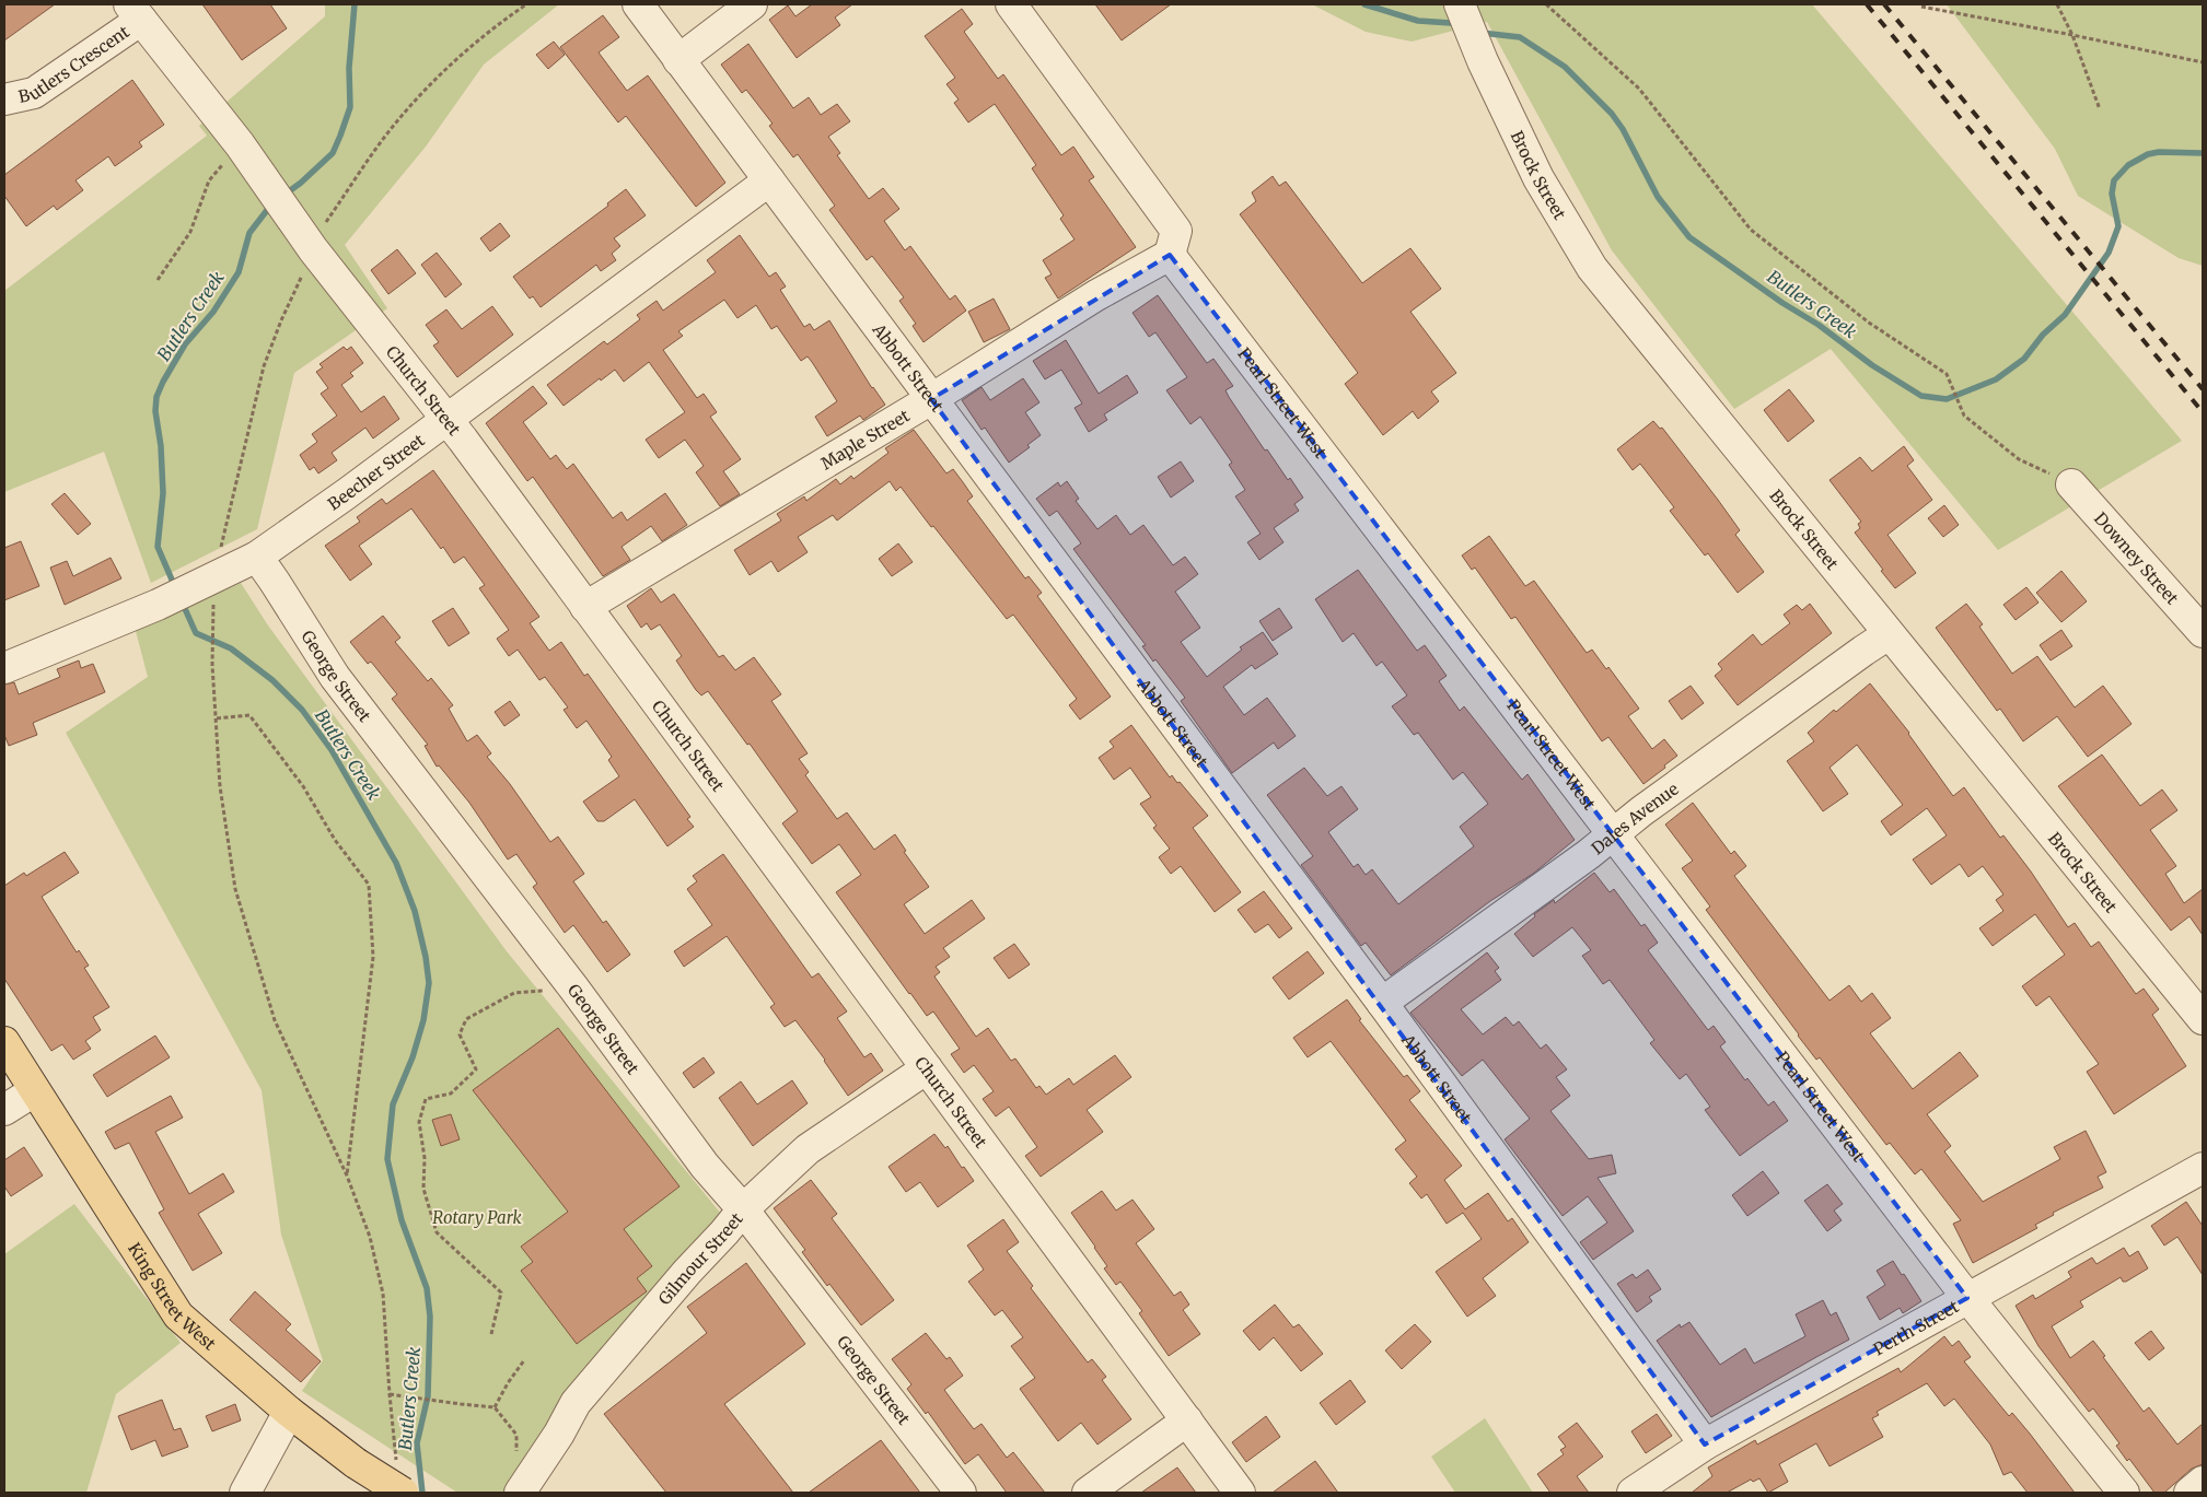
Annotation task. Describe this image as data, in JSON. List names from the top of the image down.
{
  "streets": {
    "main road": ["King Street West"],
    "street": [
      "Butlers Crescent",
      "Brock Street",
      "Abbott Street",
      "Church Street",
      "Pearl Street West",
      "Maple Street",
      "Beecher Street",
      "Downey Street",
      "George Street",
      "Dales Avenue",
      "Gilmour Street",
      "Perth Street"
    ]
  },
  "crossings": [
    ["Butlers Crescent", "Church Street"],
    ["Brock Street", "Dales Avenue"],
    ["Abbott Street", "Maple Street"],
    ["Abbott Street", "Beecher Street"],
    ["Abbott Street", "Dales Avenue"],
    ["Abbott Street", "Perth Street"],
    ["Church Street", "Maple Street"],
    ["Church Street", "Beecher Street"],
    ["Church Street", "Gilmour Street"],
    ["Pearl Street West", "Maple Street"],
    ["Pearl Street West", "Dales Avenue"],
    ["Pearl Street West", "Perth Street"],
    ["Beecher Street", "George Street"],
    ["George Street", "Gilmour Street"]
  ],
  "water": ["Butlers Creek"],
  "parks": ["Rotary Park"]
}
